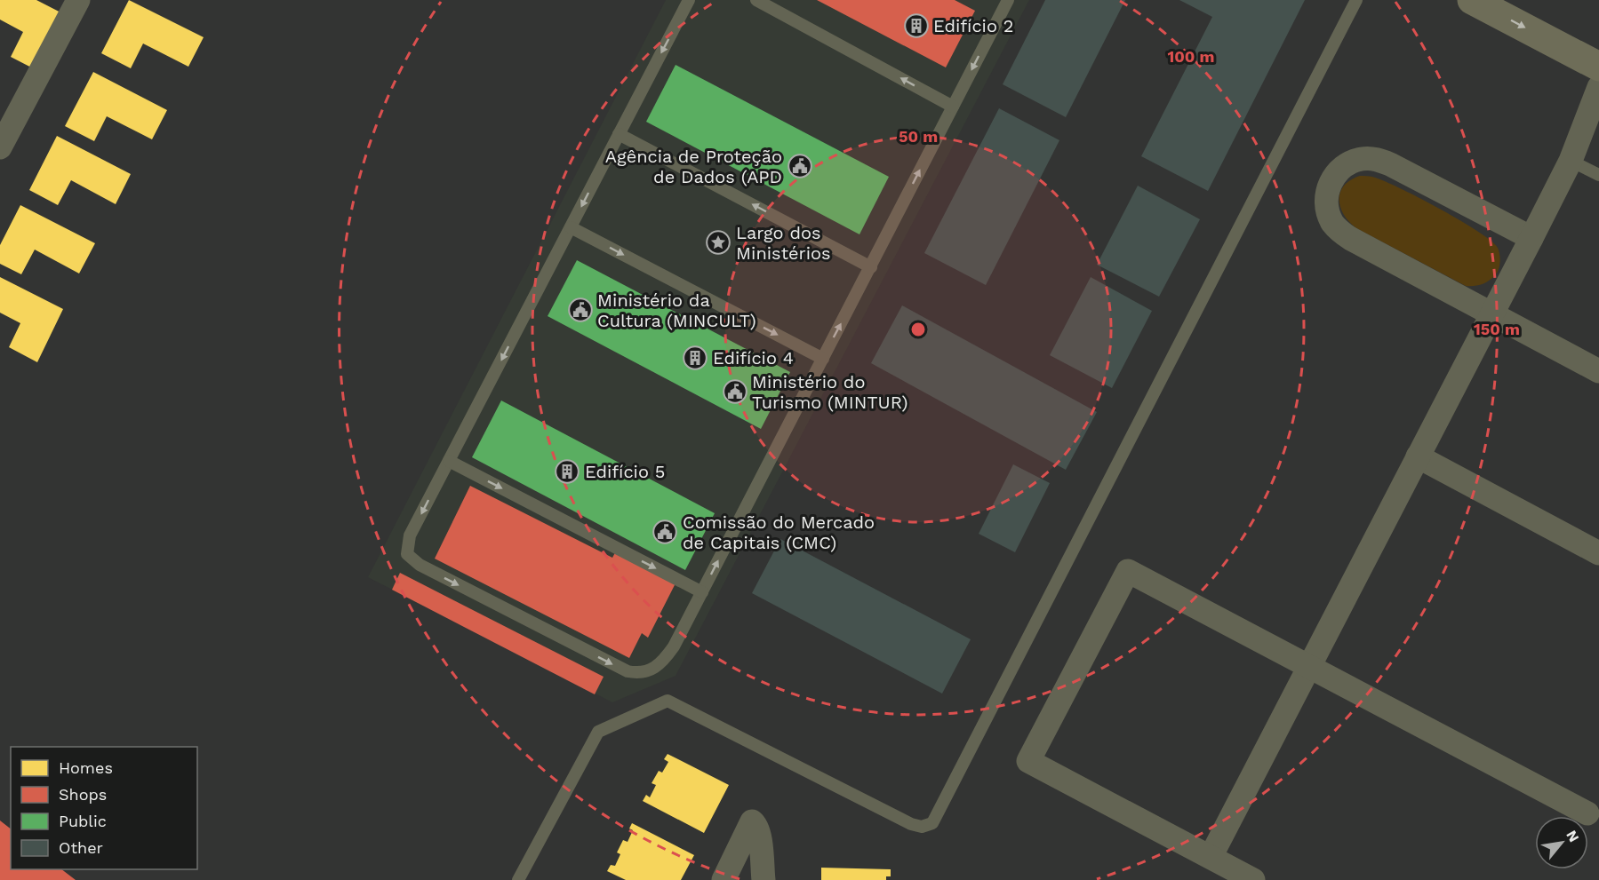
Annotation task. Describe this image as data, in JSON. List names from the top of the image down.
{
  "places": {
    "building": ["Edifício 2", "Edifício 4", "Edifício 5"],
    "public building": [
      "Agência de Proteção de Dados (APD",
      "Ministério da Cultura (MINCULT)",
      "Ministério do Turismo (MINTUR)",
      "Comissão do Mercado de Capitais (CMC)"
    ],
    "place": ["Largo dos Ministérios"]
  },
  "legend": [
    "Homes",
    "Shops",
    "Public",
    "Other"
  ],
  "north": "top right",
  "rings": ["100 m", "50 m", "150 m"]
}
